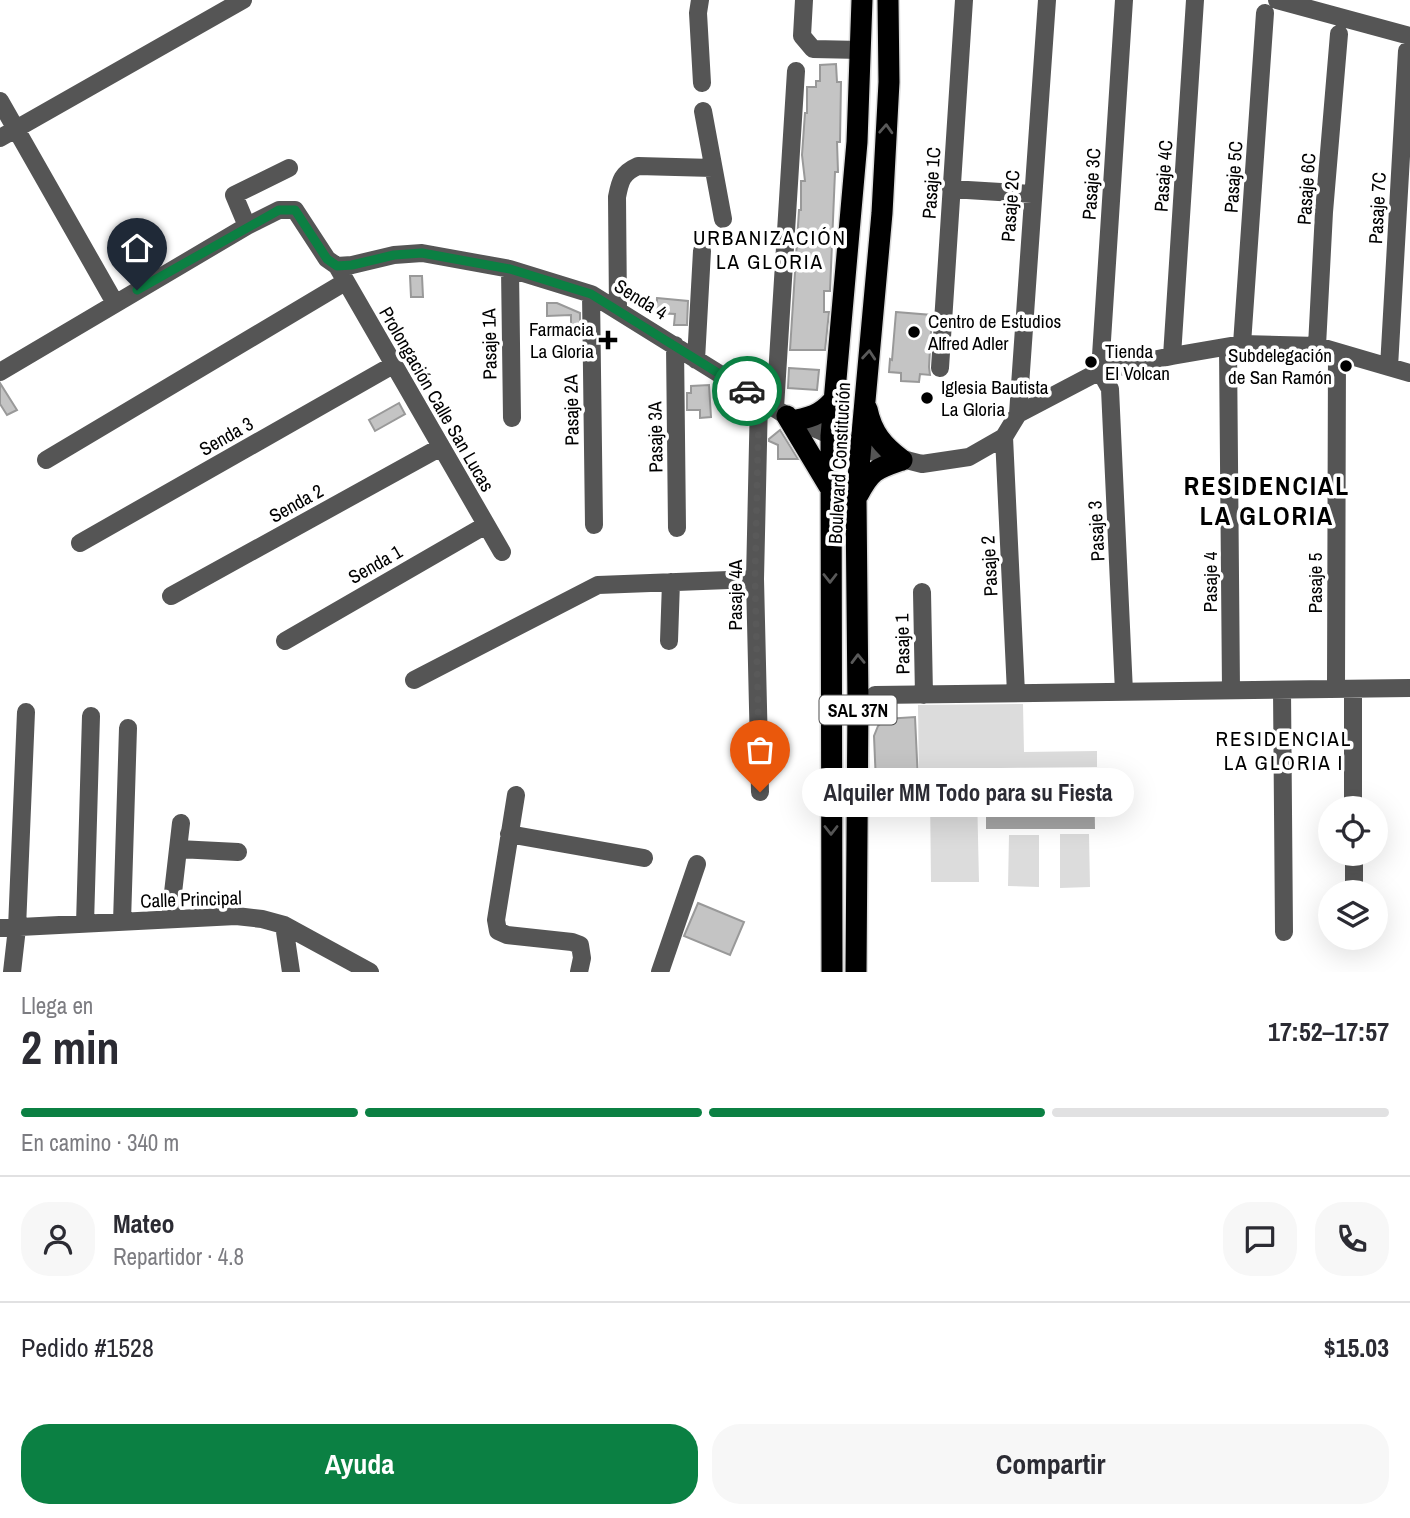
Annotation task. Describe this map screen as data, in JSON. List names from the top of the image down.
{
  "streets": {
    "highway": ["Boulevard Constitución", "SAL 37N"],
    "street": [
      "Pasaje 4C",
      "Pasaje 5C",
      "Pasaje 1C",
      "Pasaje 3C",
      "Pasaje 6C",
      "Pasaje 2C",
      "Pasaje 7C",
      "Senda 4",
      "Pasaje 1A",
      "Prolongación Calle San Lucas",
      "Pasaje 2A",
      "Senda 3",
      "Pasaje 3A",
      "Senda 2",
      "Pasaje 3",
      "Senda 1",
      "Pasaje 2",
      "Pasaje 4",
      "Pasaje 5",
      "Pasaje 4A",
      "Pasaje 1",
      "Calle Principal"
    ]
  },
  "crossings": [
    ["Pasaje 5C", "Pasaje 4"],
    ["Pasaje 3C", "Pasaje 3"],
    ["Senda 4", "Pasaje 1A"],
    ["Senda 4", "Prolongación Calle San Lucas"],
    ["Senda 4", "Pasaje 2A"],
    ["Senda 4", "Pasaje 3A"],
    ["Senda 4", "Boulevard Constitución"],
    ["Senda 4", "Pasaje 2"],
    ["Senda 4", "Pasaje 4A"],
    ["Prolongación Calle San Lucas", "Senda 3"],
    ["Prolongación Calle San Lucas", "Senda 2"],
    ["Prolongación Calle San Lucas", "Senda 1"]
  ],
  "districts": ["URBANIZACIÓN LA GLORIA", "RESIDENCIAL LA GLORIA", "RESIDENCIAL LA GLORIA I"],
  "places": {
    "other": [
      "Centro de Estudios Alfred Adler",
      "Tienda El Volcan",
      "Subdelegación de San Ramón",
      "Iglesia Bautista La Gloria",
      "Alquiler MM Todo para su Fiesta"
    ],
    "health": ["Farmacia La Gloria"]
  },
  "page": {
    "bubble": "Alquiler MM Todo para su Fiesta",
    "heading": ["2 min", "Llega en", "17:52–17:57"],
    "panel": [
      "Mateo",
      "Repartidor · 4.8",
      "Pedido #1528",
      "$15.03"
    ],
    "bar": "En camino · 340 m",
    "buttons": ["Ayuda", "Compartir"]
  }
}
